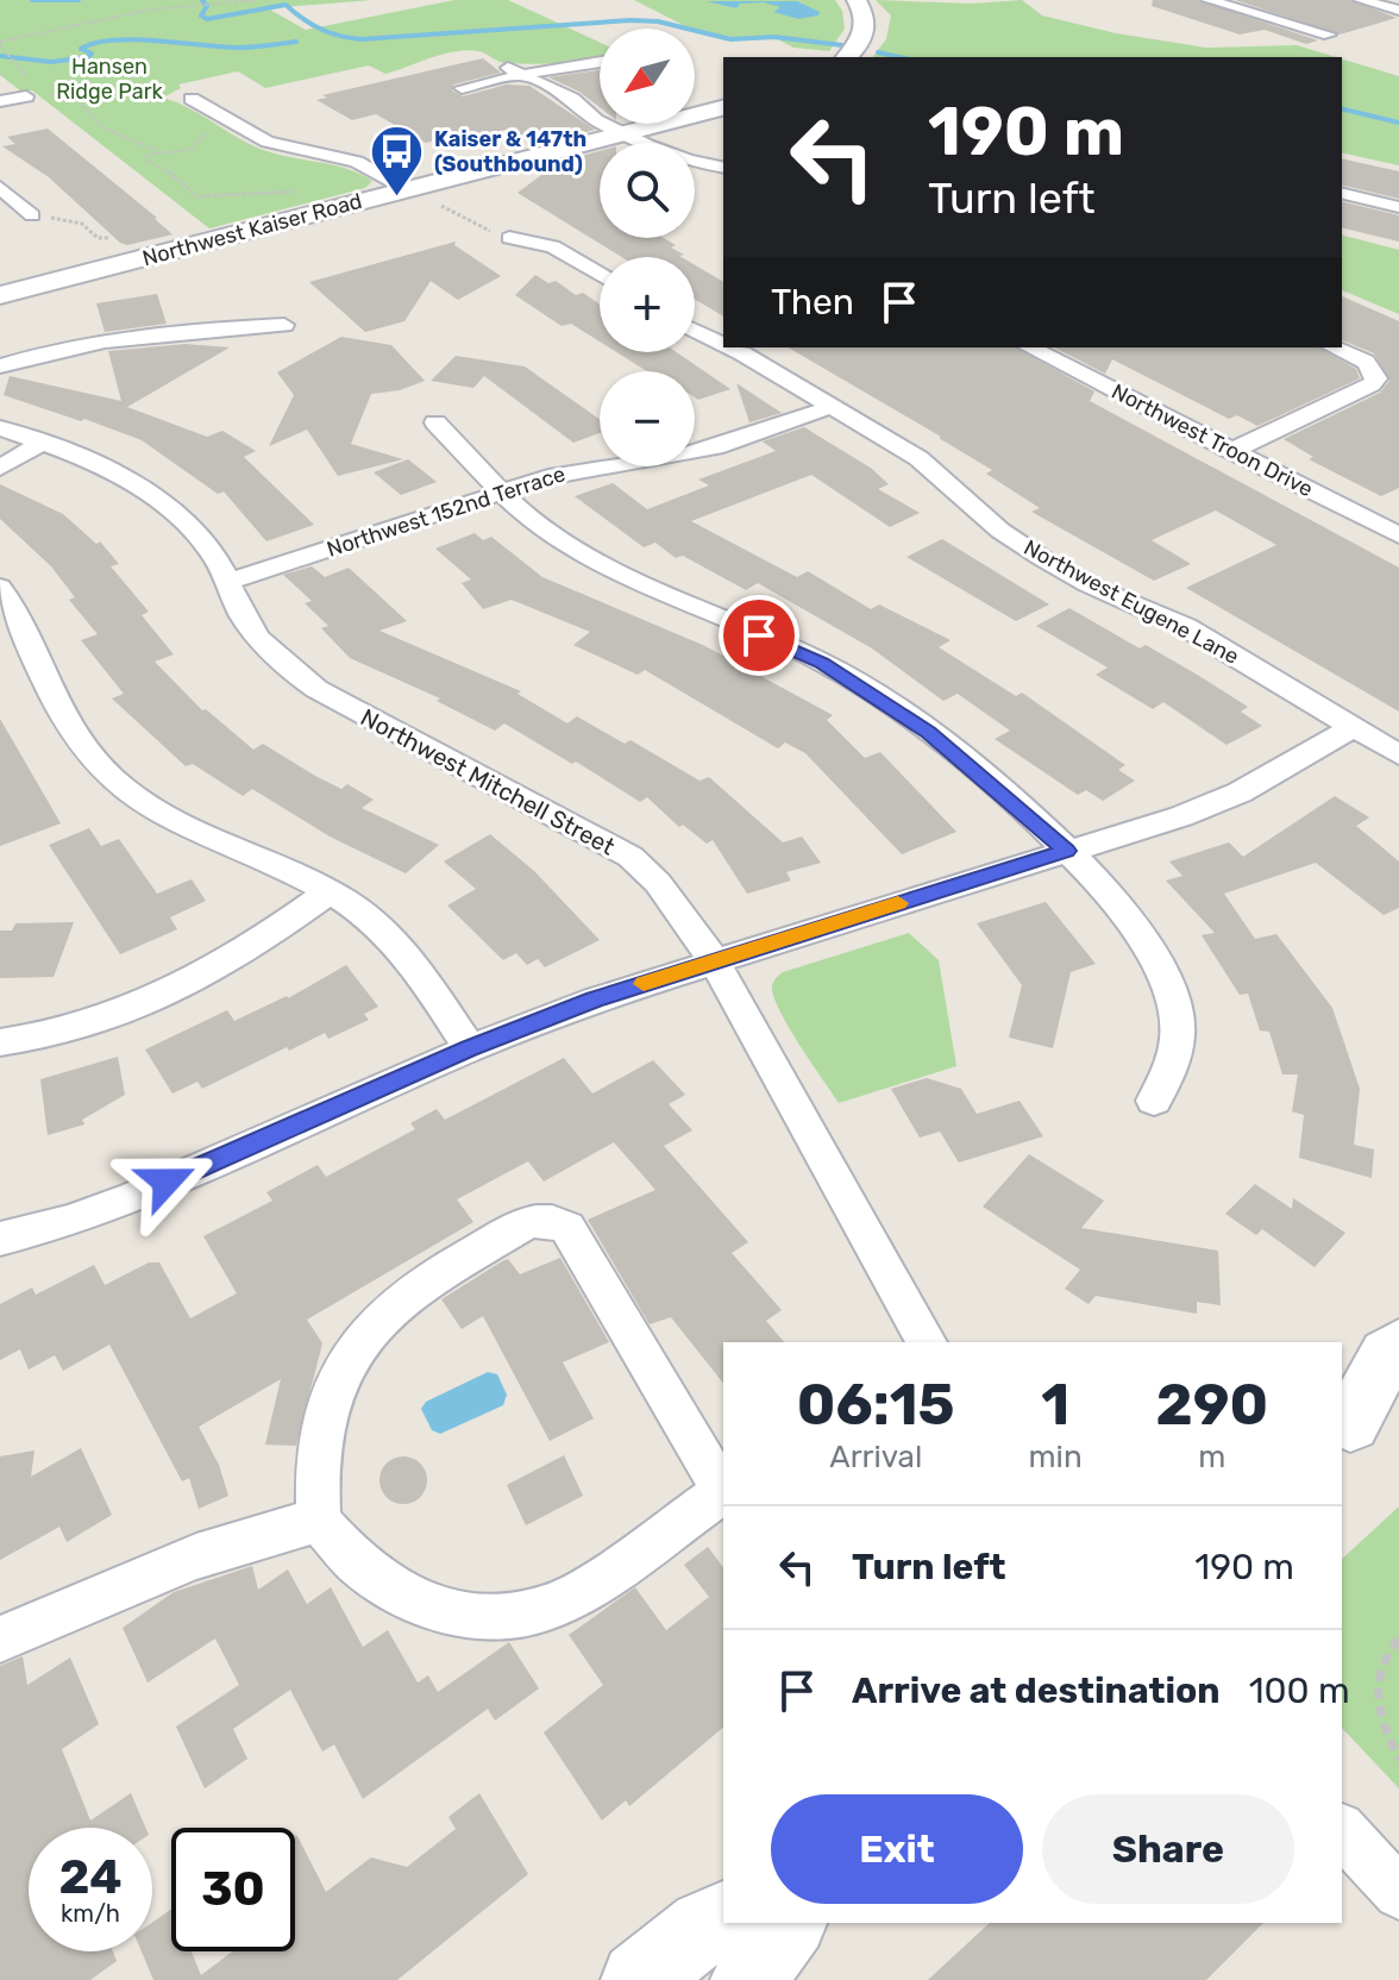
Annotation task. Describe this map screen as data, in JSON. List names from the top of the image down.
{
  "streets": {
    "main road": ["Northwest Kaiser Road"],
    "street": [
      "Northwest Troon Drive",
      "Northwest 152nd Terrace",
      "Northwest Eugene Lane",
      "Northwest Mitchell Street"
    ]
  },
  "crossings": [
    ["Northwest 152nd Terrace", "Northwest Eugene Lane"],
    ["Northwest 152nd Terrace", "Northwest Mitchell Street"]
  ],
  "parks": ["Hansen Ridge Park"],
  "places": {
    "bus stop": ["Kaiser & 147th (Southbound)"]
  },
  "north": "bottom left",
  "page": {
    "map_buttons": ["+", "−"],
    "turn": ["190 m", "Turn left"],
    "then": "Then",
    "eta": [
      "06:15",
      "Arrival",
      "1",
      "min",
      "290",
      "m"
    ],
    "list": [
      {
        "name": "Turn left",
        "value": "190 m"
      },
      {
        "name": "Arrive at destination",
        "value": "100 m"
      }
    ],
    "buttons": ["Exit", "Share"],
    "speed": "24 km/h",
    "limit": "30"
  }
}
